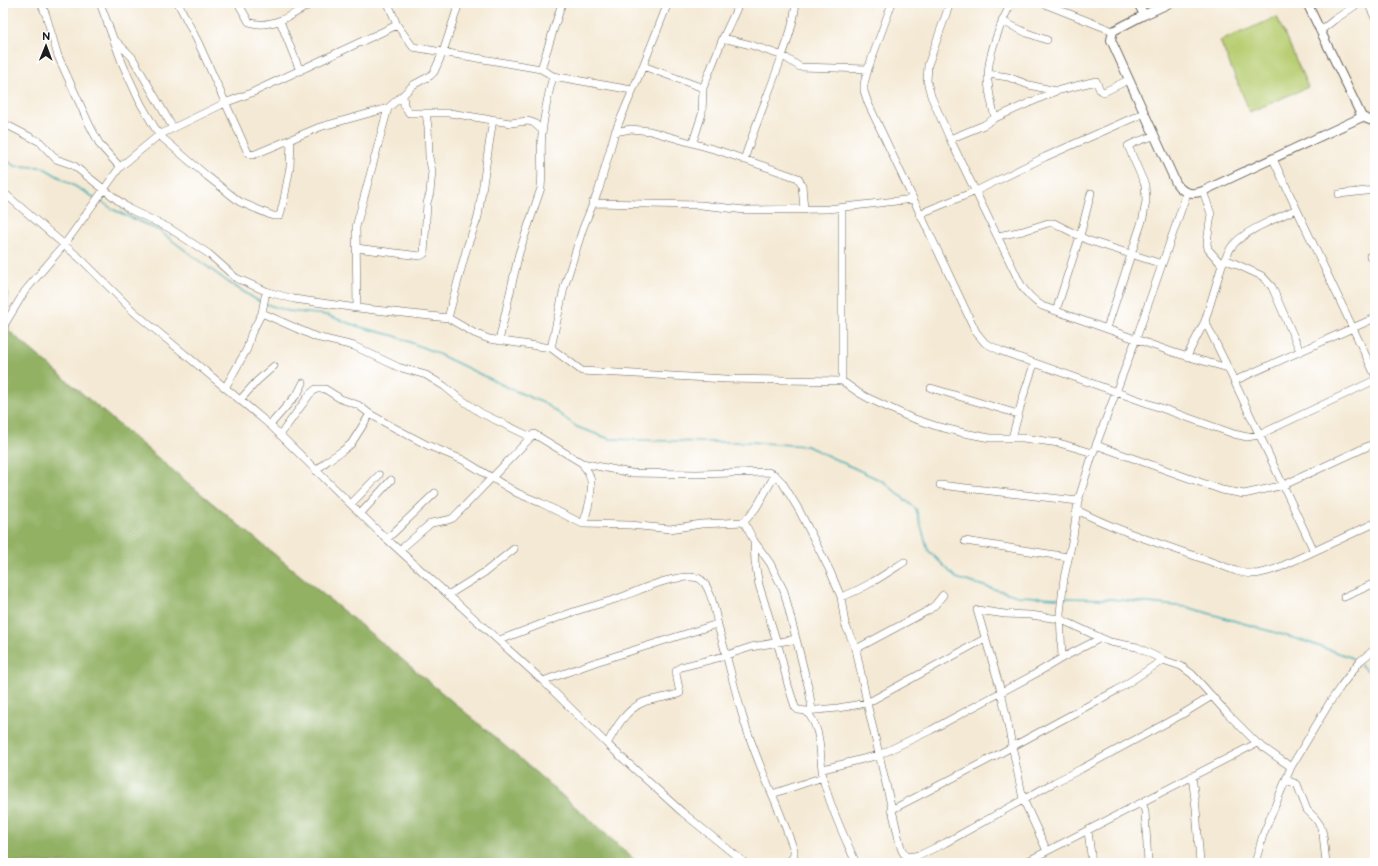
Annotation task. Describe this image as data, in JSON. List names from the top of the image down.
{
  "north": "top"
}
